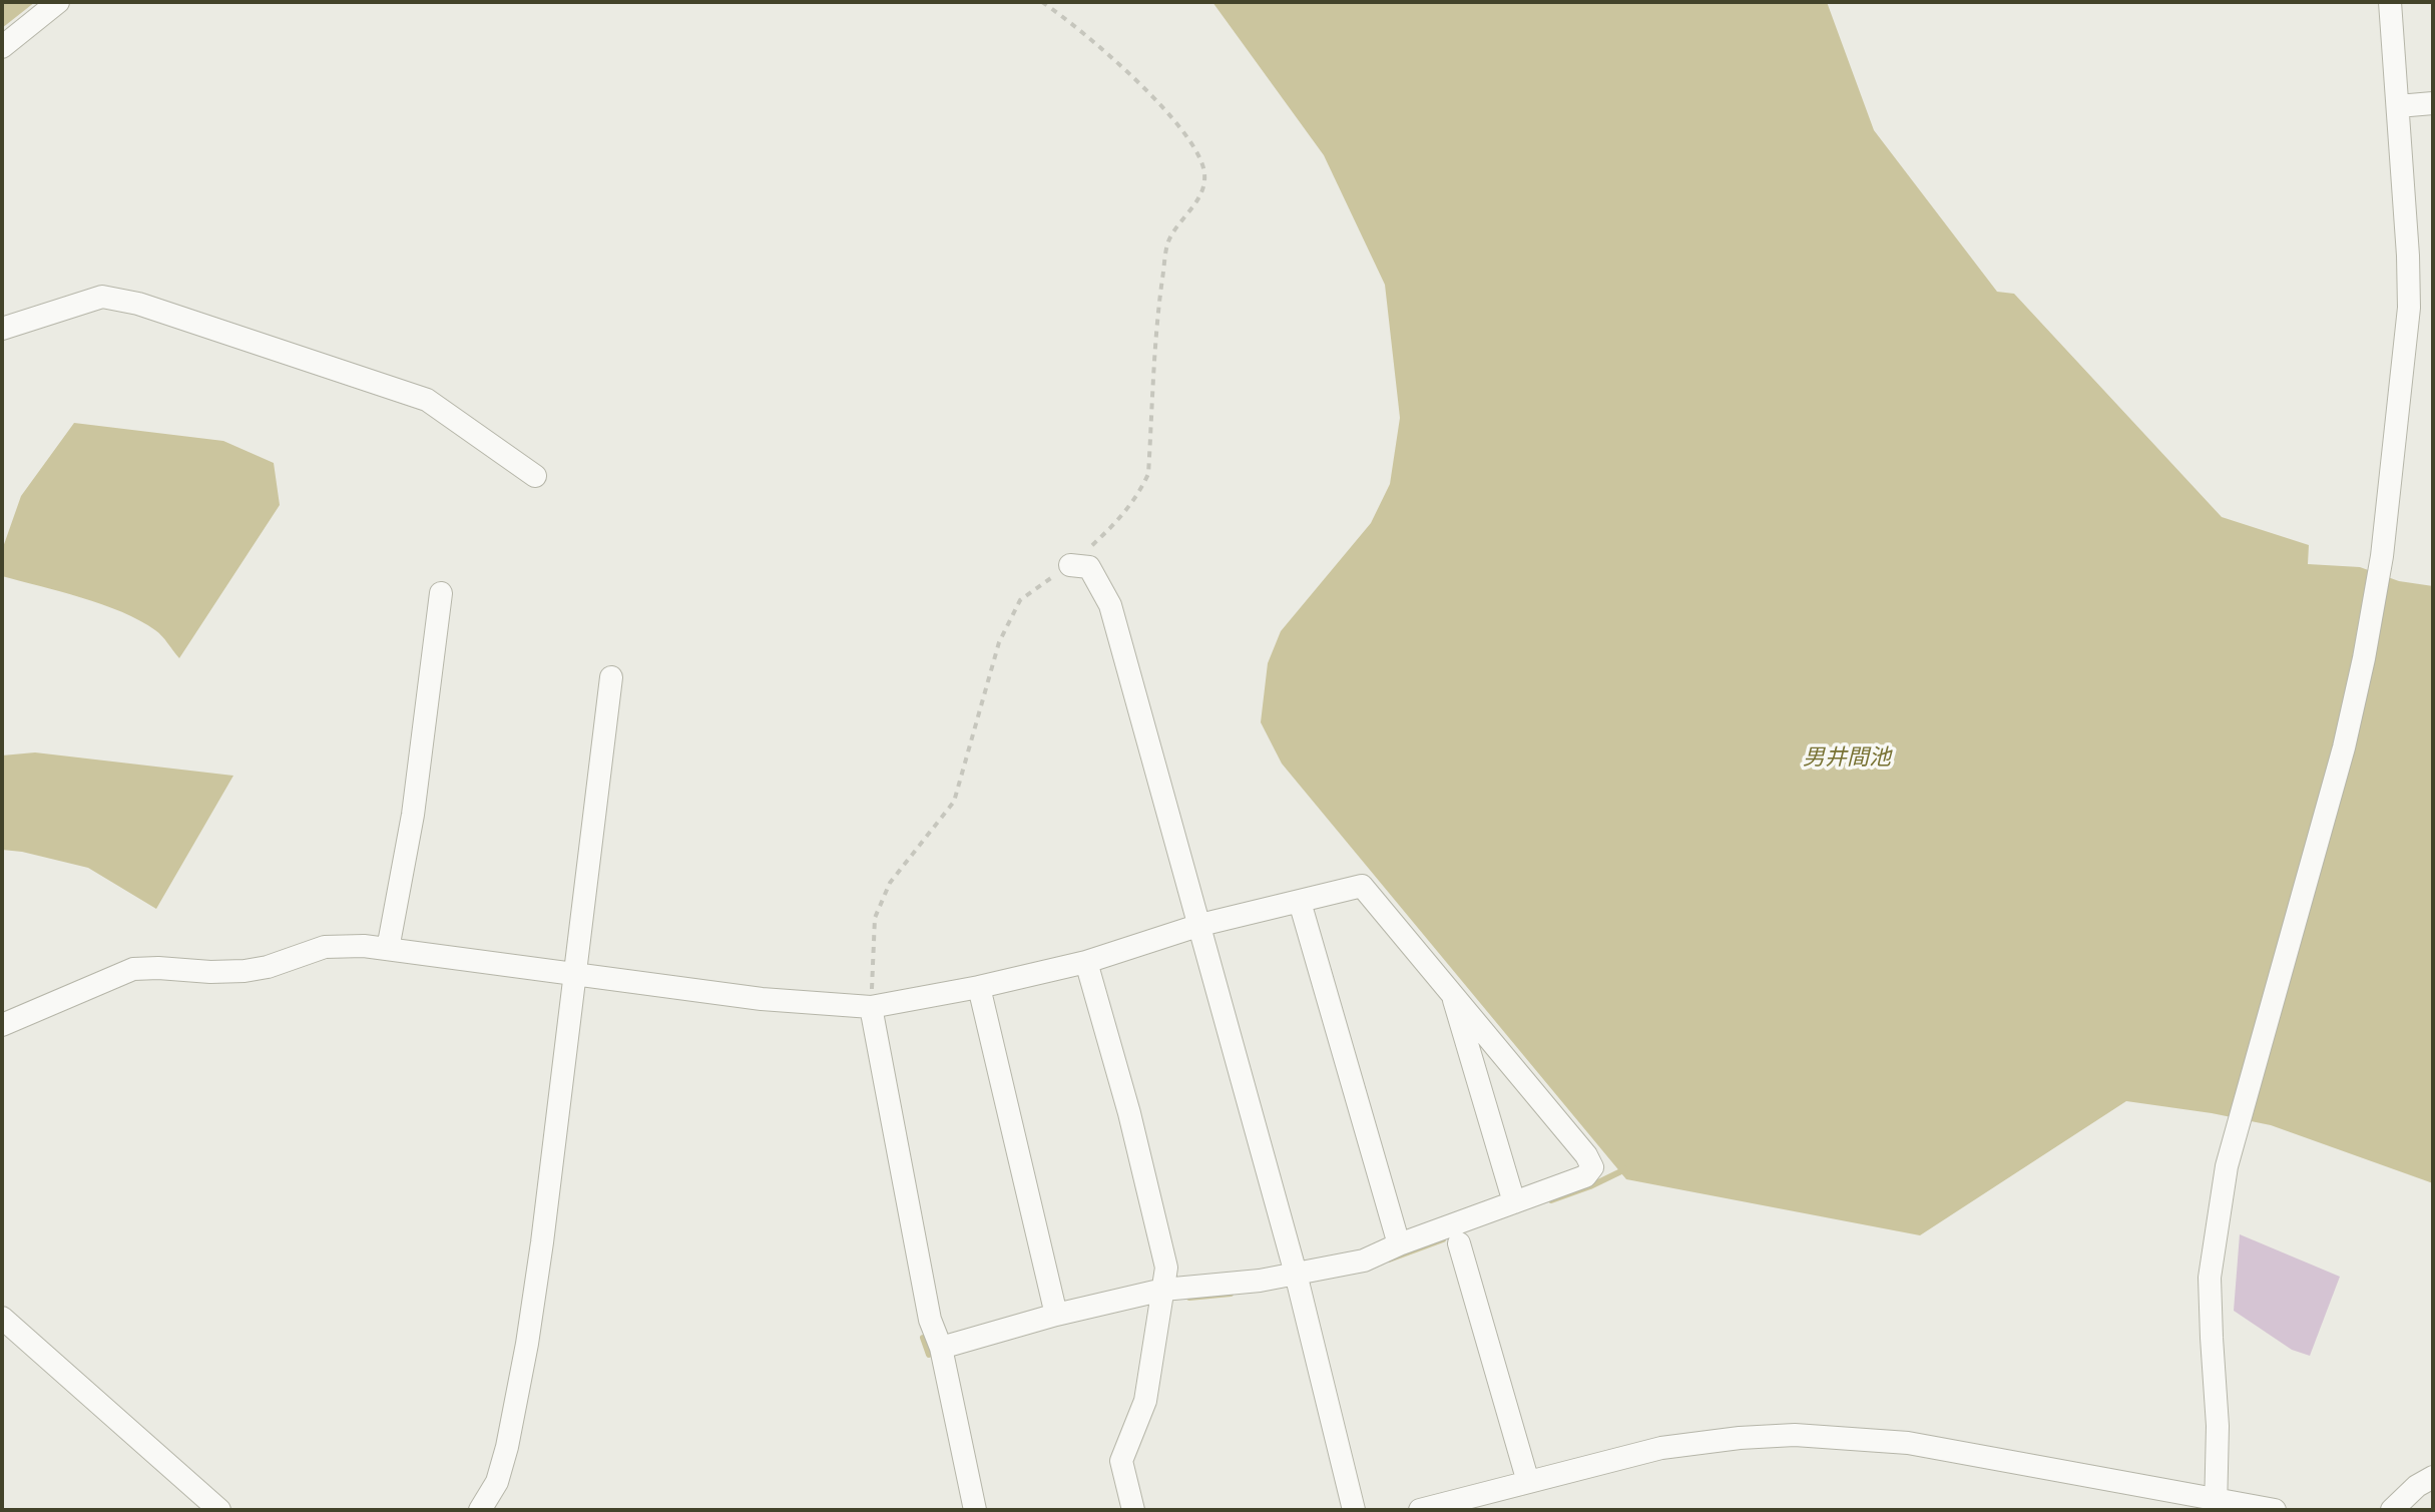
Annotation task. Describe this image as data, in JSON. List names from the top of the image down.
{
  "water": ["男井間池"]
}
